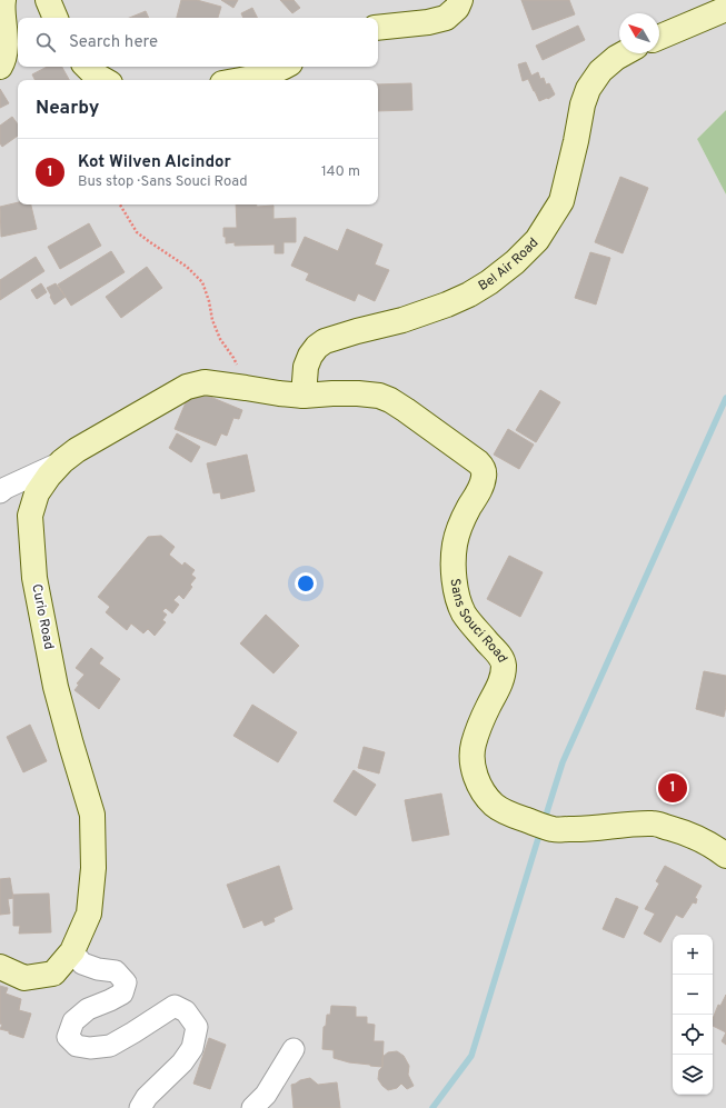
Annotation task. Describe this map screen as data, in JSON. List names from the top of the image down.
{
  "streets": {
    "main road": ["Bel Air Road", "Curio Road", "Sans Souci Road"]
  },
  "crossings": [
    ["Bel Air Road", "Curio Road"],
    ["Bel Air Road", "Sans Souci Road"],
    ["Curio Road", "Sans Souci Road"]
  ],
  "north": "top left",
  "page": {
    "search": "Search here",
    "heading": "Nearby",
    "list": [
      {
        "mark": "1",
        "name": "Kot Wilven Alcindor",
        "note": "Bus stop · Sans Souci Road",
        "value": "140 m"
      }
    ],
    "pins": "1",
    "map_buttons": ["+", "−"]
  }
}
